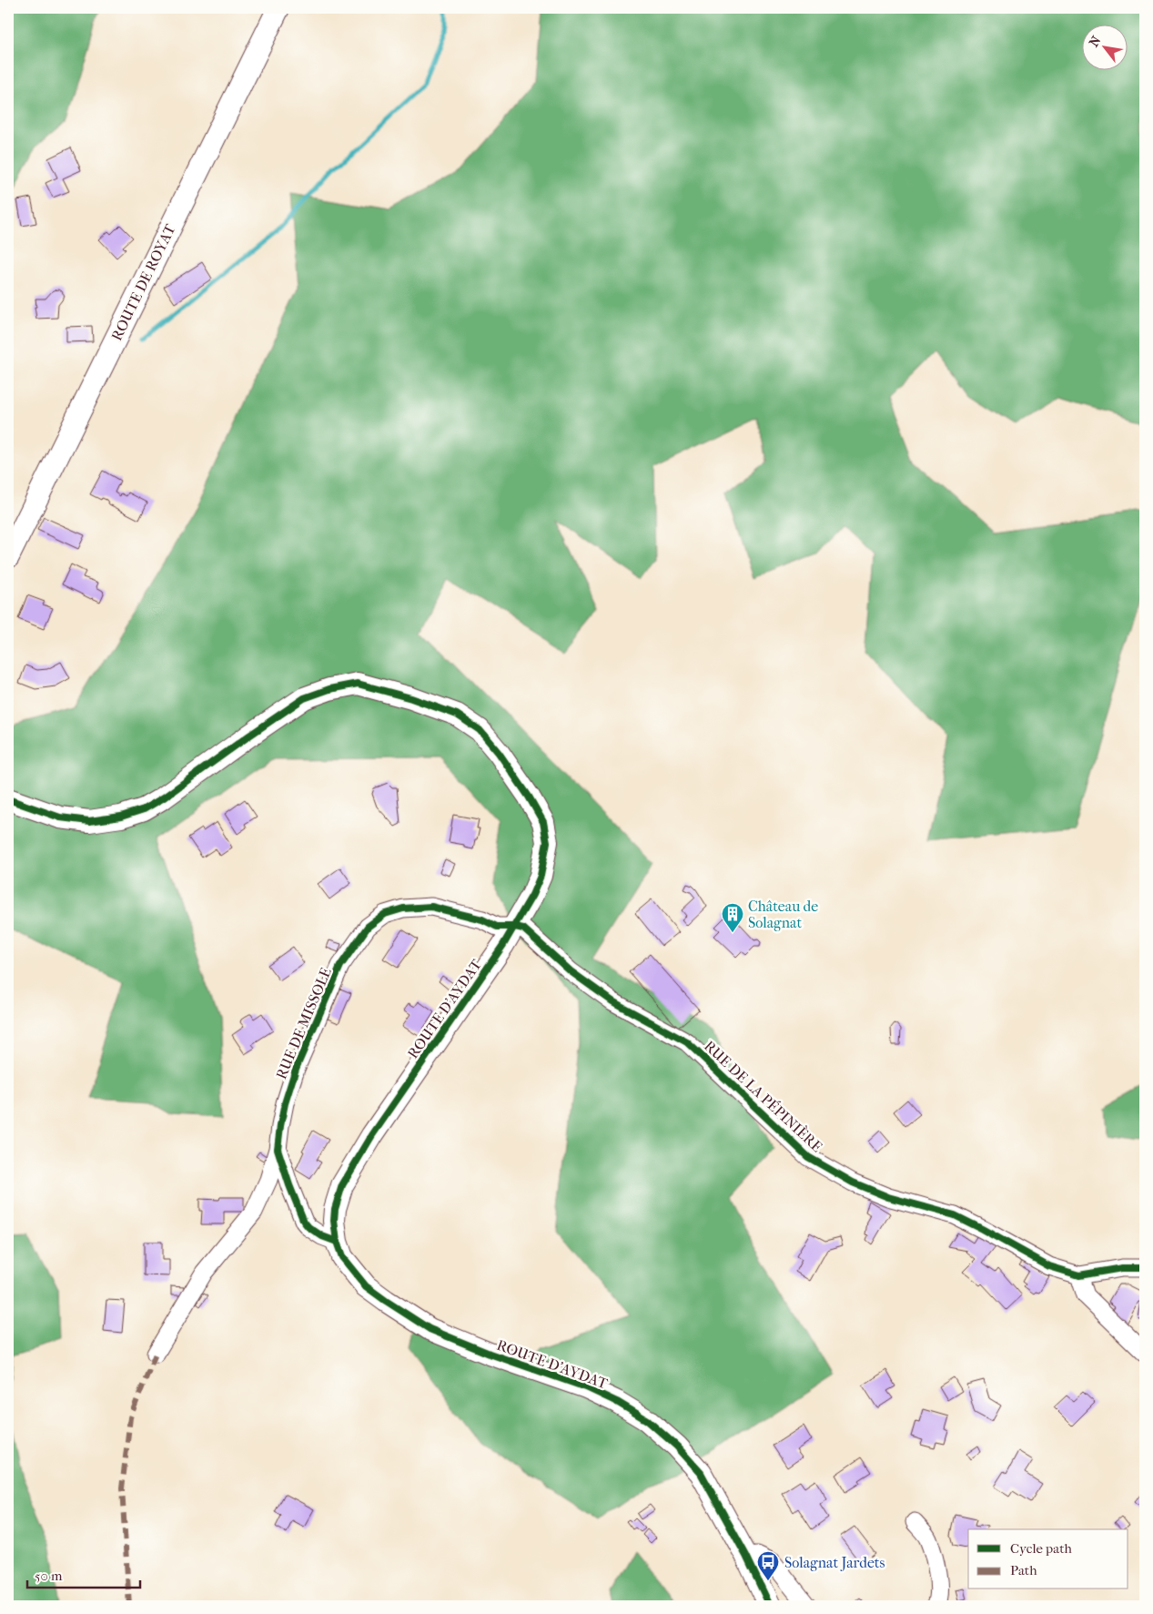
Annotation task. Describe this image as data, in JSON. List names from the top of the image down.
{
  "streets": {
    "main road": ["ROUTE DE ROYAT", "ROUTE D'AYDAT"],
    "street": ["RUE DE MISSOLE", "RUE DE LA PÉPINIÈRE"]
  },
  "crossings": [
    ["ROUTE D'AYDAT", "RUE DE MISSOLE"],
    ["ROUTE D'AYDAT", "RUE DE LA PÉPINIÈRE"],
    ["RUE DE MISSOLE", "RUE DE LA PÉPINIÈRE"]
  ],
  "places": {
    "building": ["Château de Solagnat"],
    "bus stop": ["Solagnat Jardets"]
  },
  "legend": ["Cycle path", "Path"],
  "scale_bar": "50 m",
  "north": "top left"
}
